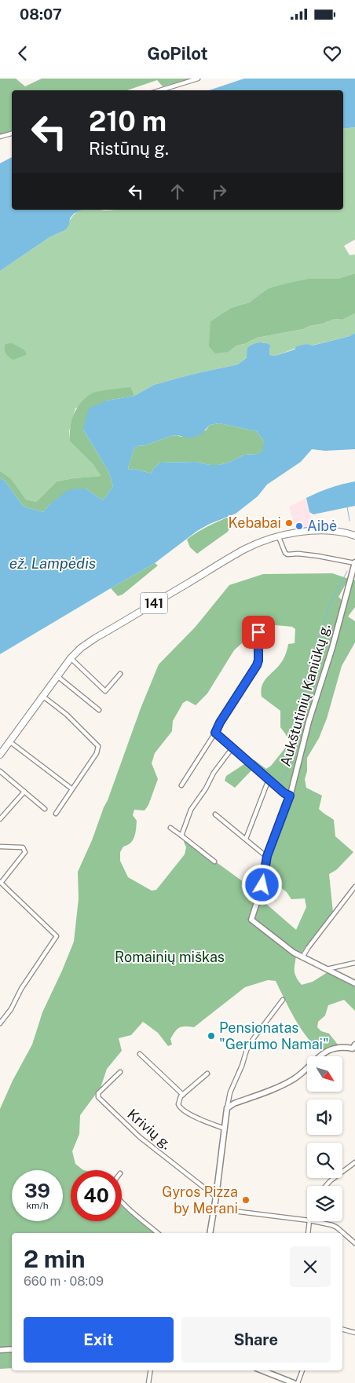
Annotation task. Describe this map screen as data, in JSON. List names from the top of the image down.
{
  "streets": {
    "main road": ["141"],
    "street": ["Aukštutinių Kaniūkų g.", "Krivių g."]
  },
  "water": ["ež. Lampėdis"],
  "parks": ["Romainių miškas"],
  "places": [
    "Kebabai",
    "Aibė",
    "Pensionatas \"Gerumo Namai\"",
    "Gyros Pizza by Merani"
  ],
  "north": "bottom right",
  "page": {
    "status": "08:07",
    "header": "GoPilot",
    "turn": ["210 m", "Ristūnų g."],
    "speed": "39 km/h",
    "limit": "40",
    "heading": ["2 min", "660 m · 08:09"],
    "buttons": ["Exit", "Share"]
  }
}
